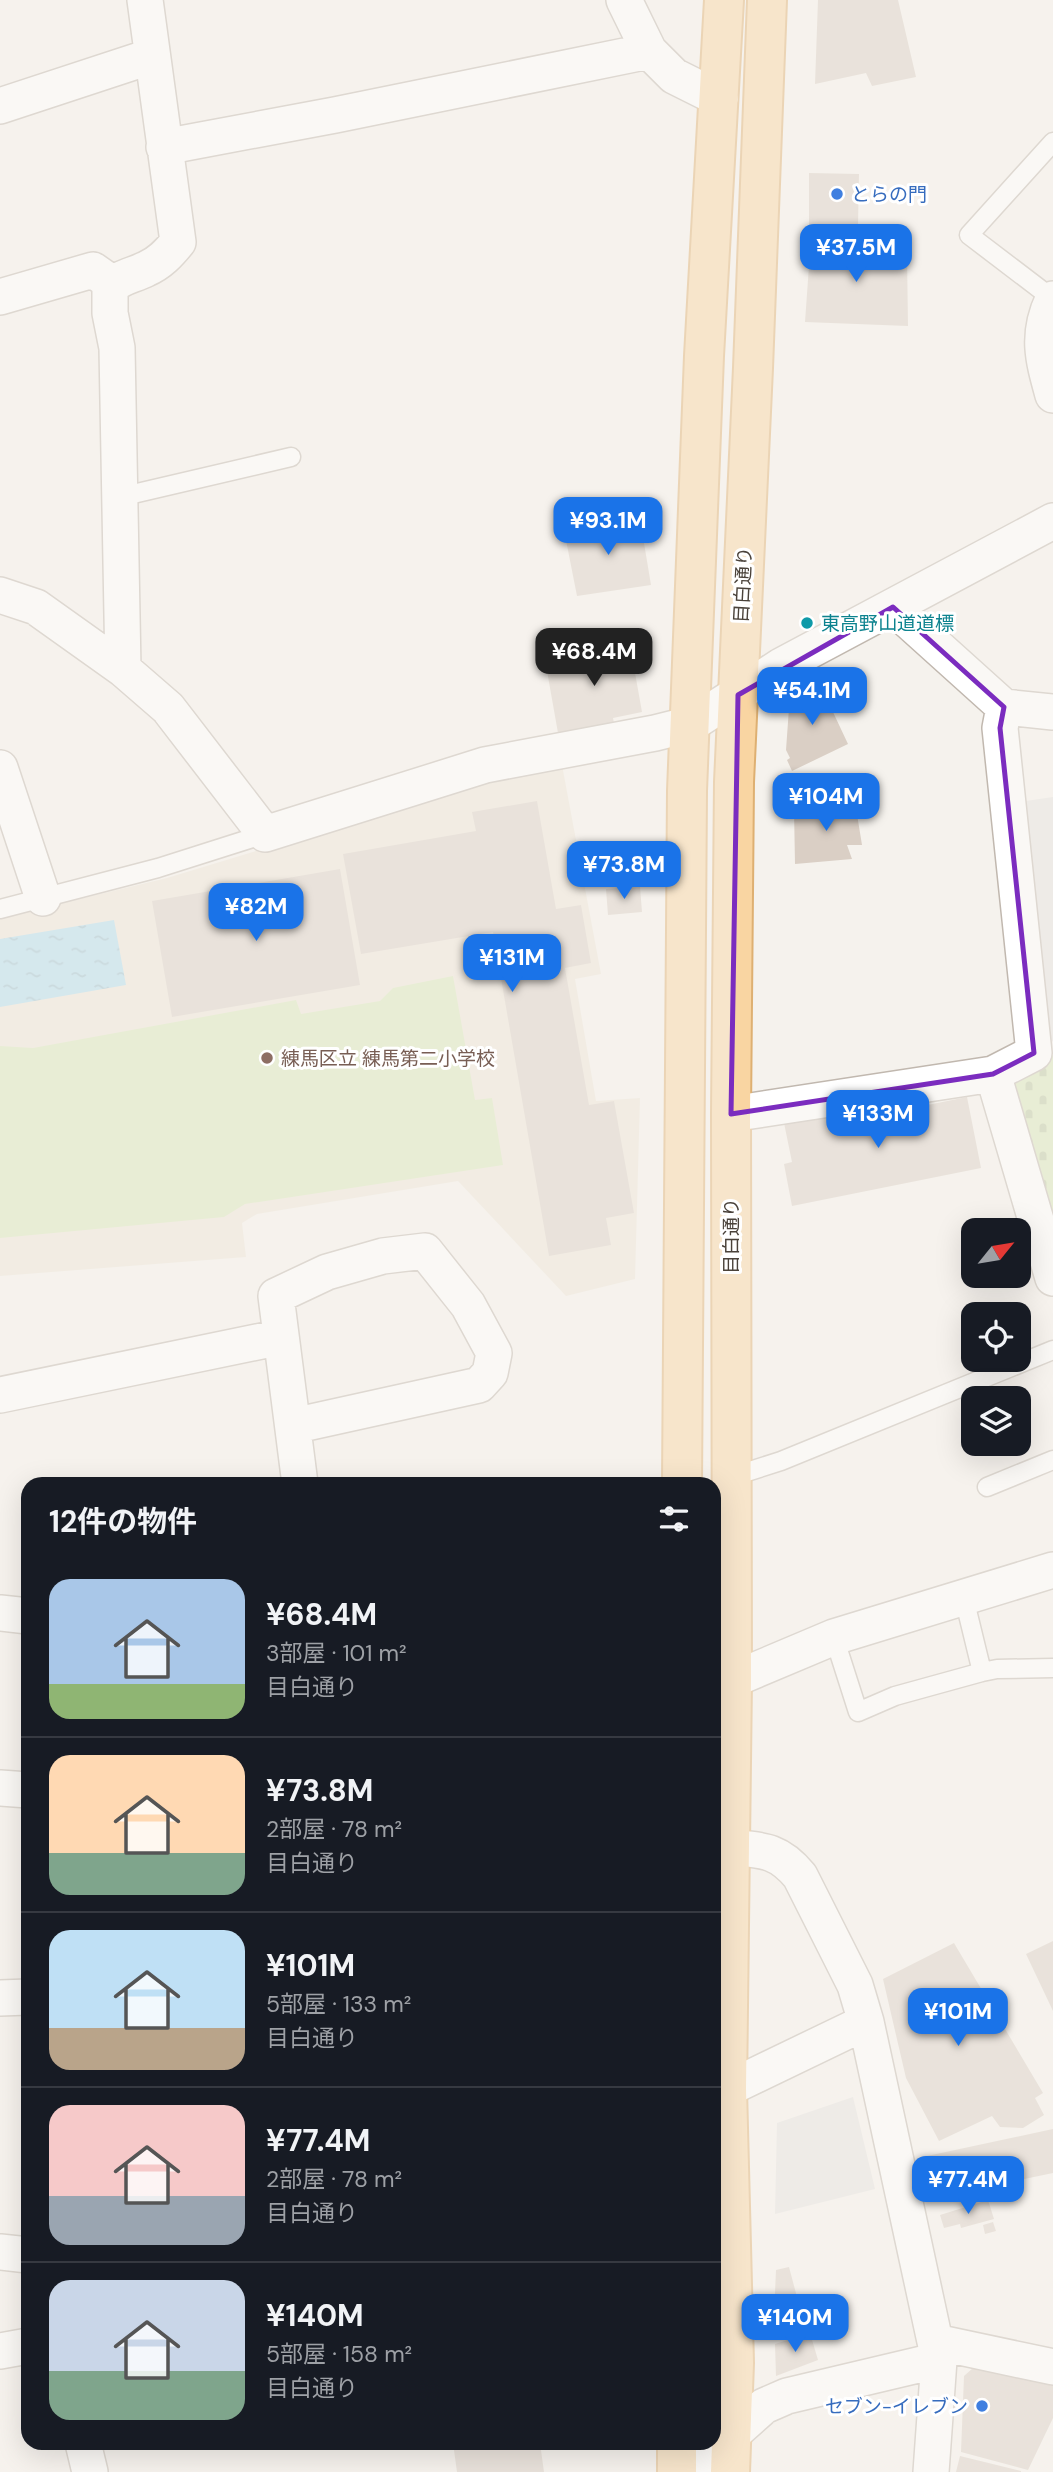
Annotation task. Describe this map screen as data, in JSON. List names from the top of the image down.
{
  "streets": {
    "main road": ["目白通り"]
  },
  "places": [
    "とらの門",
    "東高野山道道標",
    "練馬区立 練馬第二小学校",
    "セブン-イレブン"
  ],
  "north": "top right",
  "page": {
    "price": [
      "¥37.5M",
      "¥93.1M",
      "¥68.4M",
      "¥54.1M",
      "¥104M",
      "¥73.8M",
      "¥82M",
      "¥131M",
      "¥133M",
      "¥101M",
      "¥77.4M",
      "¥140M"
    ],
    "heading": "12件の物件",
    "list": [
      {
        "name": "¥68.4M",
        "note": "3部屋 · 101 m² · 目白通り"
      },
      {
        "name": "¥73.8M",
        "note": "2部屋 · 78 m² · 目白通り"
      },
      {
        "name": "¥101M",
        "note": "5部屋 · 133 m² · 目白通り"
      },
      {
        "name": "¥77.4M",
        "note": "2部屋 · 78 m² · 目白通り"
      },
      {
        "name": "¥140M",
        "note": "5部屋 · 158 m² · 目白通り"
      }
    ]
  }
}
